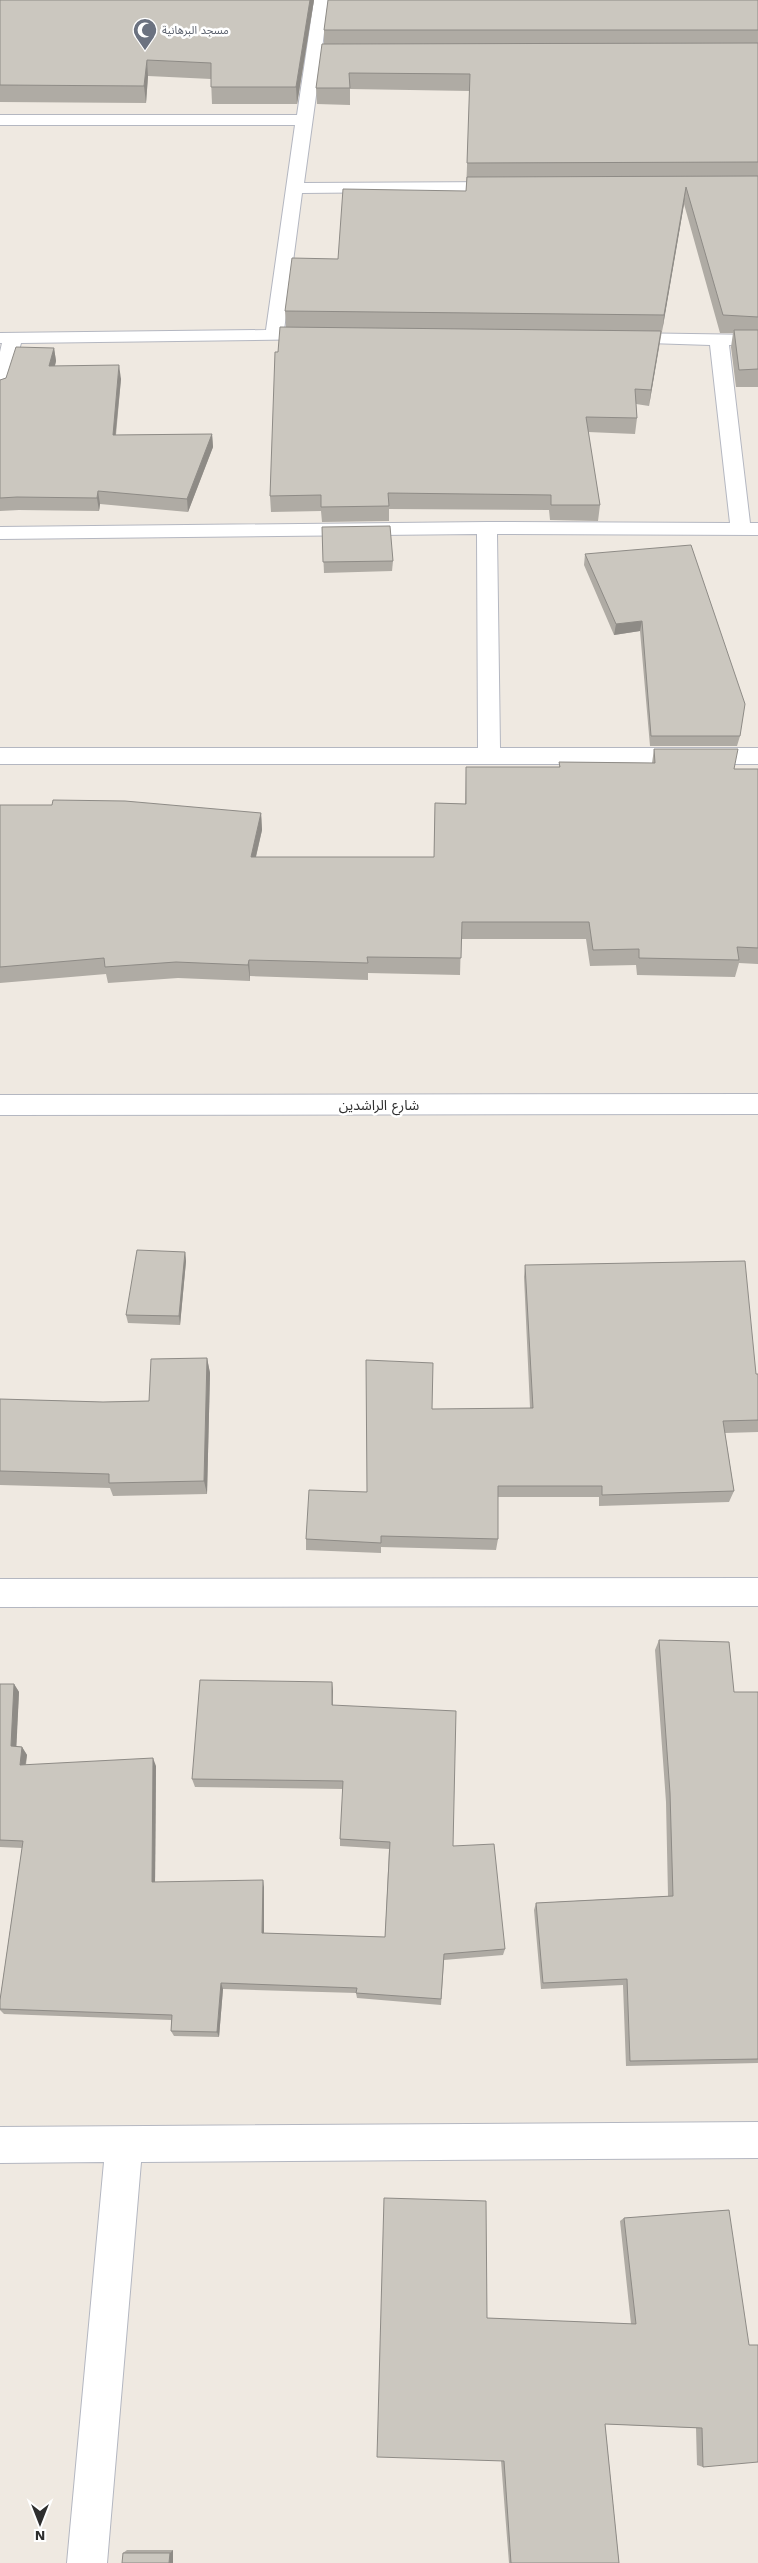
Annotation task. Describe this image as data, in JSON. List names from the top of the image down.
{
  "streets": {
    "street": ["شارع الراشدين"]
  },
  "places": {
    "mosque": ["مسجد البرهانية"]
  },
  "north": "bottom"
}
